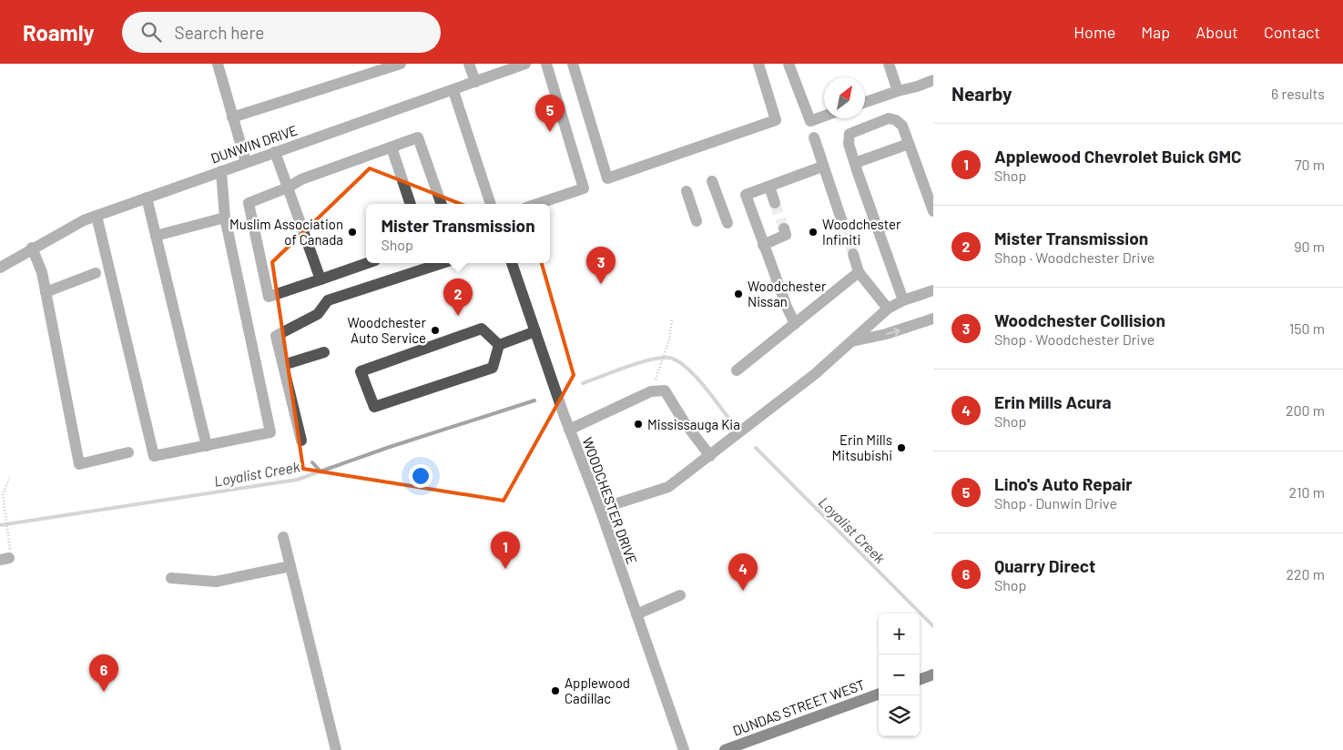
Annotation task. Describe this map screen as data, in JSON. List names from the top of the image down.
{
  "streets": {
    "main road": ["DUNDAS STREET WEST"],
    "street": ["DUNWIN DRIVE", "WOODCHESTER DRIVE"]
  },
  "water": ["Loyalist Creek"],
  "places": [
    "Muslim Association of Canada",
    "Woodchester Infiniti",
    "Woodchester Nissan",
    "Woodchester Auto Service",
    "Mississauga Kia",
    "Erin Mills Mitsubishi",
    "Applewood Cadillac"
  ],
  "north": "top right",
  "page": {
    "header": "Roamly",
    "search": "Search here",
    "nav": [
      "Home",
      "Map",
      "About",
      "Contact"
    ],
    "heading": ["Nearby", "6 results"],
    "pins": [
      "5",
      "3",
      "2",
      "1",
      "4",
      "6"
    ],
    "list": [
      {
        "mark": "1",
        "name": "Applewood Chevrolet Buick GMC",
        "note": "Shop",
        "value": "70 m"
      },
      {
        "mark": "2",
        "name": "Mister Transmission",
        "note": "Shop · Woodchester Drive",
        "value": "90 m"
      },
      {
        "mark": "3",
        "name": "Woodchester Collision",
        "note": "Shop · Woodchester Drive",
        "value": "150 m"
      },
      {
        "mark": "4",
        "name": "Erin Mills Acura",
        "note": "Shop",
        "value": "200 m"
      },
      {
        "mark": "5",
        "name": "Lino's Auto Repair",
        "note": "Shop · Dunwin Drive",
        "value": "210 m"
      },
      {
        "mark": "6",
        "name": "Quarry Direct",
        "note": "Shop",
        "value": "220 m"
      }
    ],
    "popup": ["Mister Transmission", "Shop"],
    "map_buttons": ["+", "−"]
  }
}
